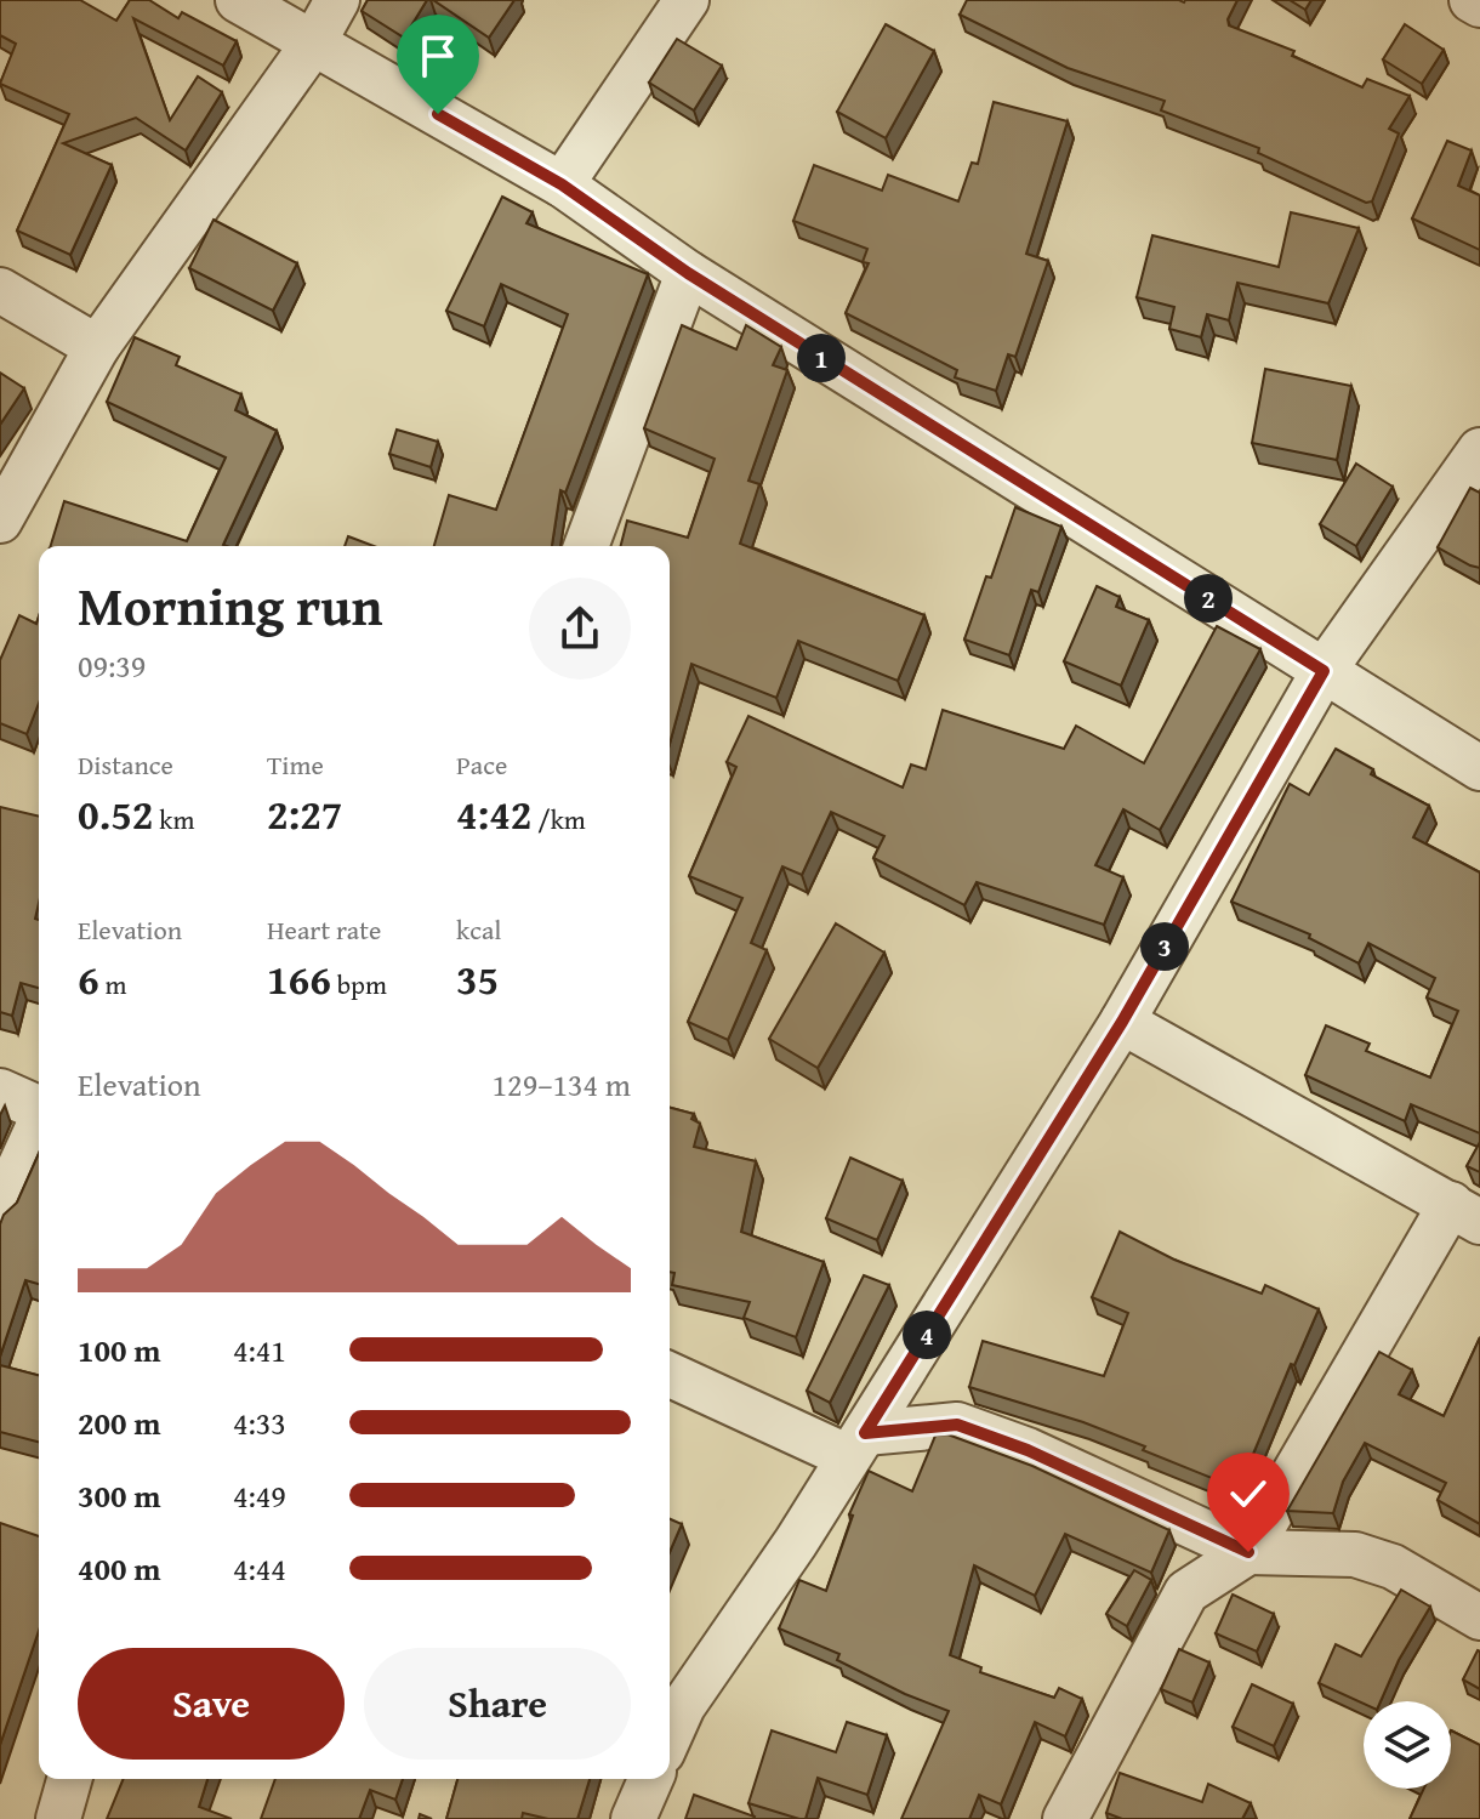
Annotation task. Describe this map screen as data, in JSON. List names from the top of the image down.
{
  "page": {
    "pins": [
      "1",
      "2",
      "3",
      "4"
    ],
    "heading": ["Morning run", "09:39"],
    "stats": [
      ["Distance", "0.52 km"],
      ["Time", "2:27"],
      ["Pace", "4:42 /km"],
      ["Elevation", "6 m"],
      ["Heart rate", "166 bpm"],
      ["kcal", "35"]
    ],
    "chart": ["Elevation", "129–134 m"],
    "list": [
      {
        "name": "100 m",
        "note": "4:41"
      },
      {
        "name": "200 m",
        "note": "4:33"
      },
      {
        "name": "300 m",
        "note": "4:49"
      },
      {
        "name": "400 m",
        "note": "4:44"
      }
    ],
    "buttons": ["Save", "Share"]
  }
}
